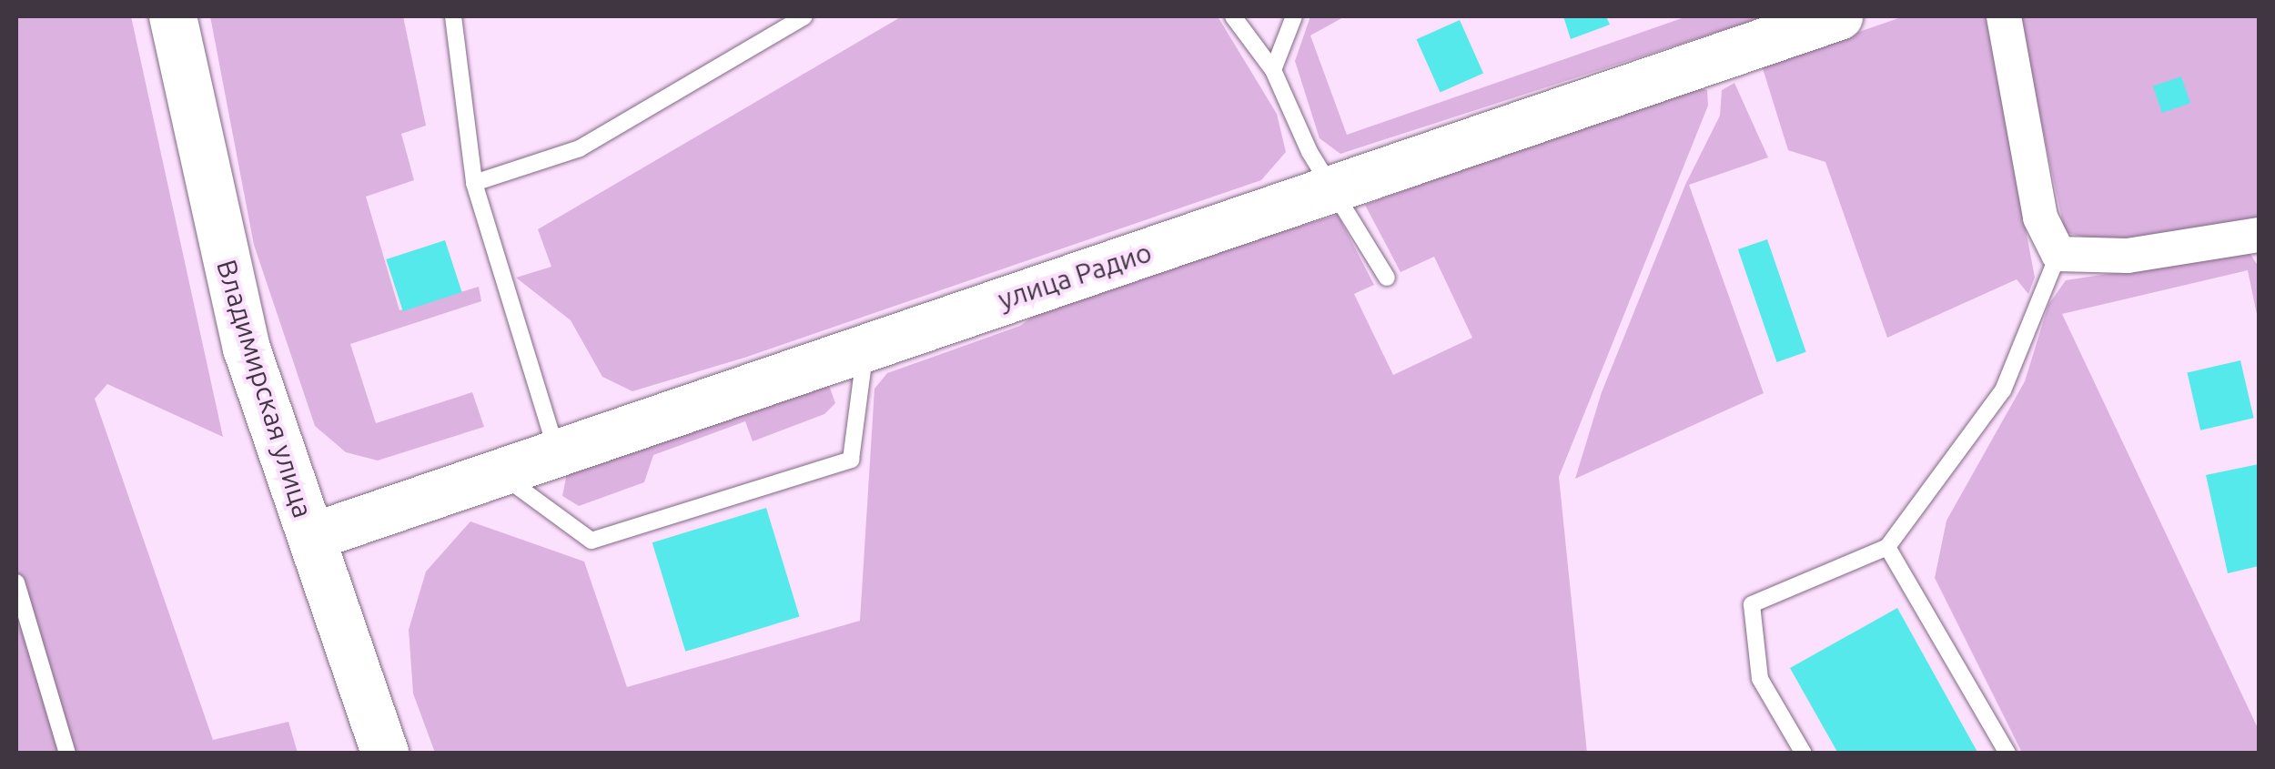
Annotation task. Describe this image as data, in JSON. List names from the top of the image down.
{
  "streets": {
    "street": ["улица Радио", "Владимирская улица"]
  },
  "crossings": [
    ["улица Радио", "Владимирская улица"]
  ]
}
